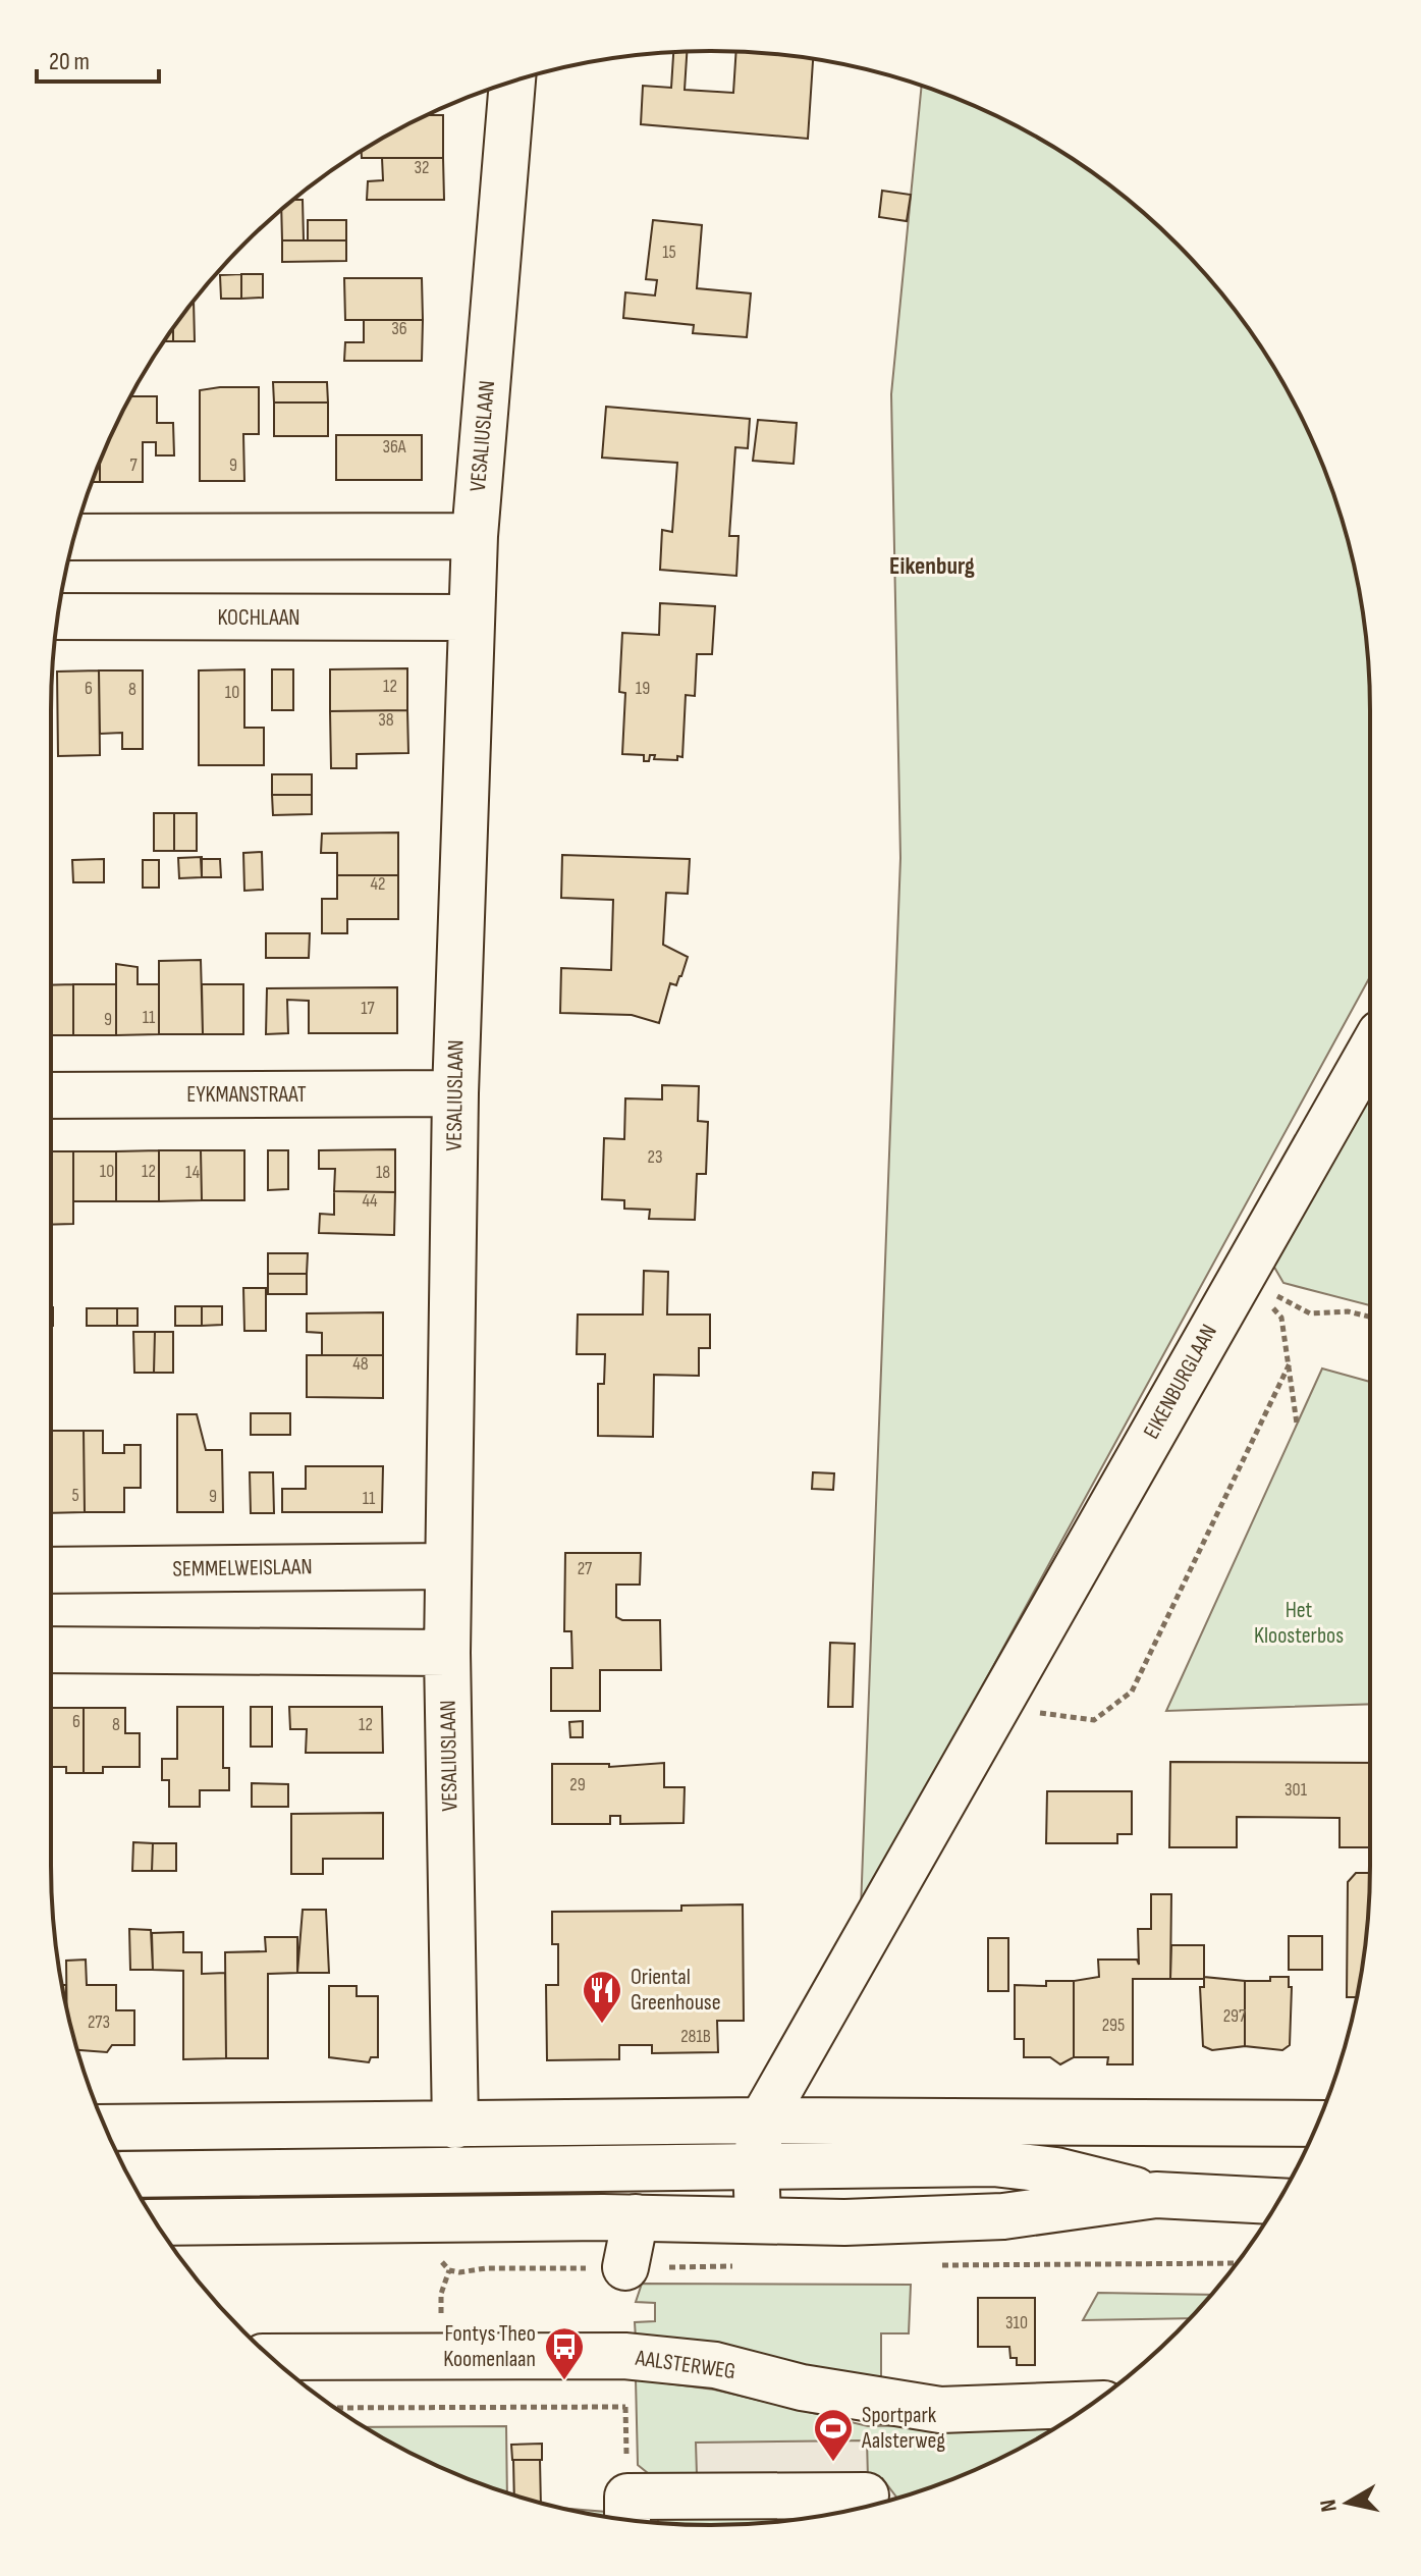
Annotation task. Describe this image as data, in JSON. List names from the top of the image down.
{
  "streets": {
    "street": [
      "VESALIUSLAAN",
      "KOCHLAAN",
      "EYKMANSTRAAT",
      "EIKENBURGLAAN",
      "SEMMELWEISLAAN",
      "AALSTERWEG"
    ]
  },
  "crossings": [
    ["VESALIUSLAAN", "KOCHLAAN"],
    ["VESALIUSLAAN", "EYKMANSTRAAT"],
    ["VESALIUSLAAN", "SEMMELWEISLAAN"]
  ],
  "districts": ["Eikenburg"],
  "parks": ["Het Kloosterbos"],
  "places": {
    "restaurant": ["Oriental Greenhouse"],
    "bus stop": ["Fontys Theo Koomenlaan"],
    "sports": ["Sportpark Aalsterweg"]
  },
  "house_numbers": [
    "32",
    "15",
    "36",
    "36A",
    "7",
    "9",
    "12",
    "6",
    "19",
    "8",
    "10",
    "38",
    "42",
    "17",
    "11",
    "9",
    "23",
    "10",
    "12",
    "14",
    "18",
    "44",
    "48",
    "5",
    "9",
    "11",
    "27",
    "6",
    "8",
    "12",
    "29",
    "301",
    "297",
    "273",
    "295",
    "281B",
    "310"
  ],
  "scale_bar": "20 m",
  "north": "left"
}
